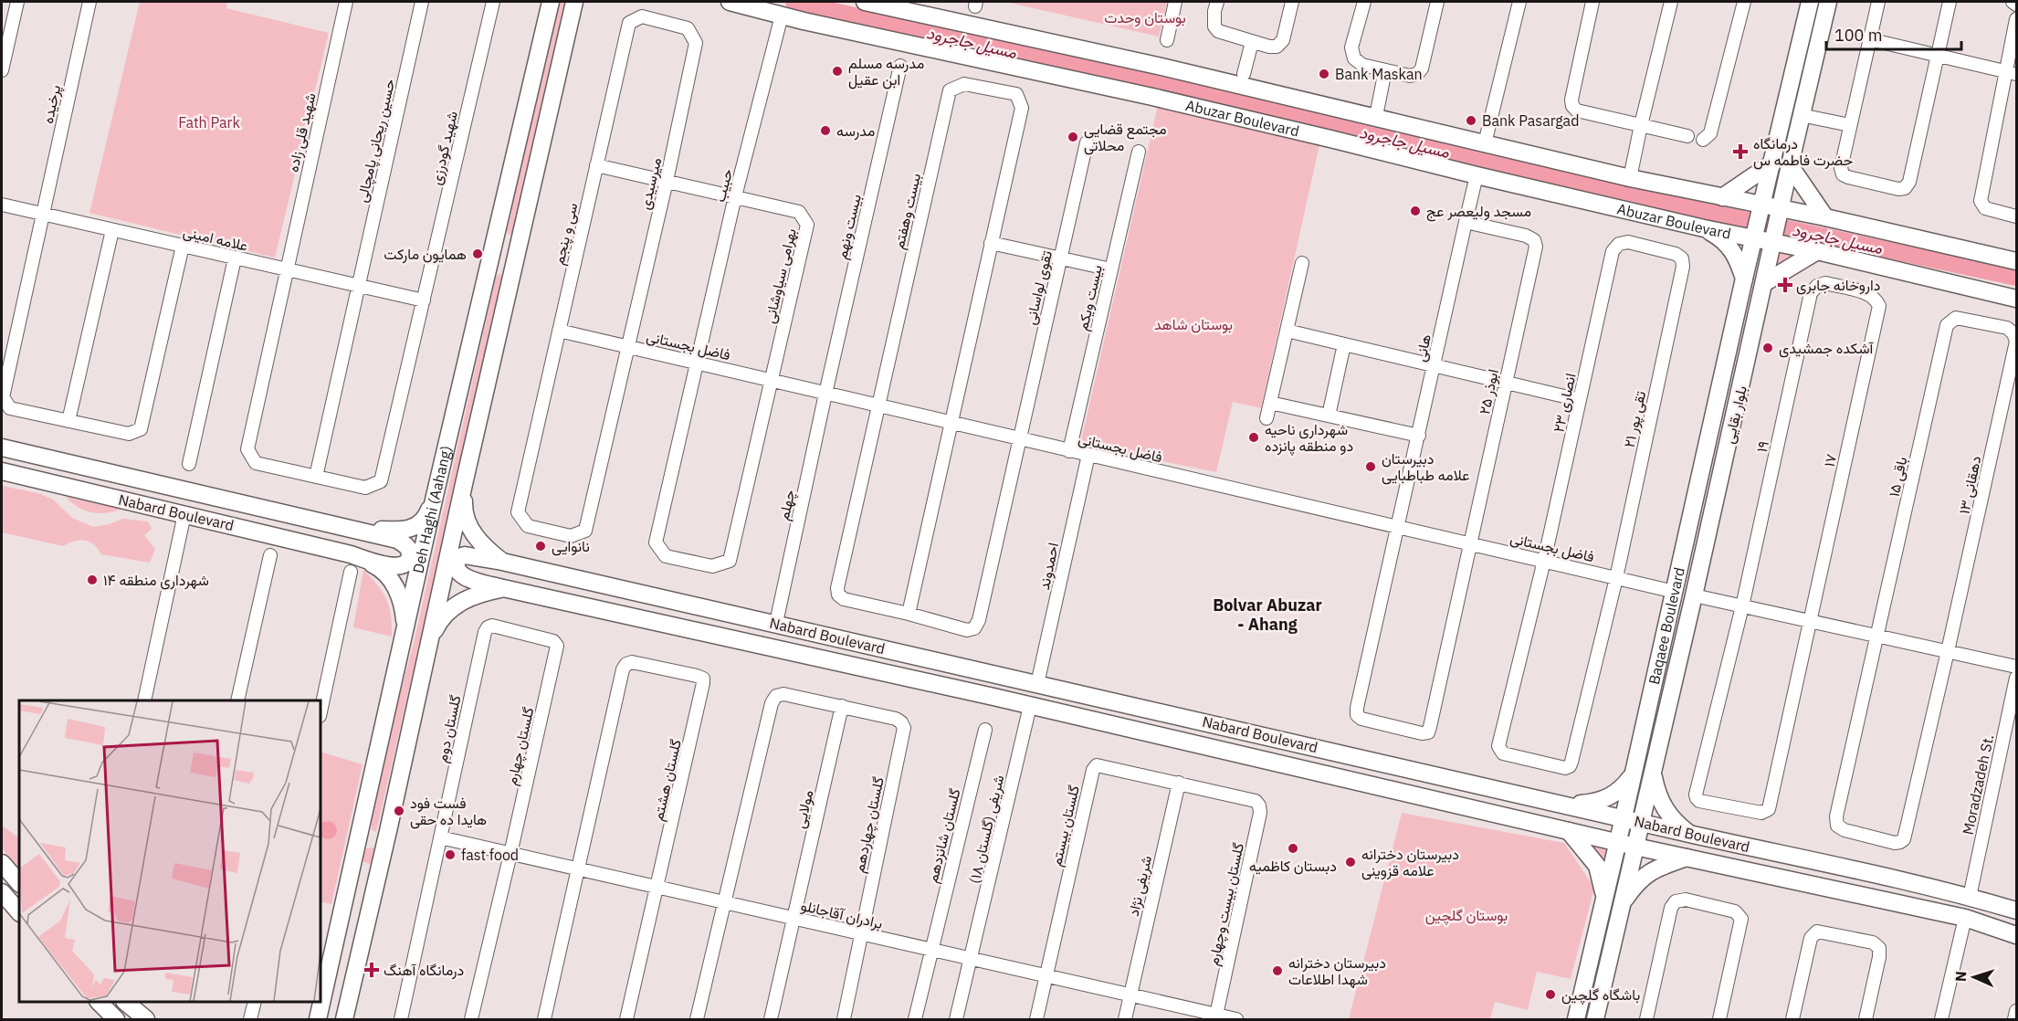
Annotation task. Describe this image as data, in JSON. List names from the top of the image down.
{
  "streets": {
    "main road": [
      "Abuzar Boulevard",
      "بلوار بقایی",
      "Deh Haghi (Aahang)",
      "Nabard Boulevard",
      "Baqaee Boulevard"
    ],
    "street": [
      "پرخیده",
      "شهید قلی زاده",
      "حسین ریحانی پامچالی",
      "شهید گودرزی",
      "میرسیدی",
      "حبیب",
      "بیست وهفتم",
      "بیست ونهم",
      "سی و پنجم",
      "علامه امینی",
      "بهرامی سیاوشانی",
      "تقوی لواسانی",
      "بیست ویکم",
      "فاضل بجستانی",
      "هانی",
      "ابوذر ۲۵",
      "انصاری ۲۳",
      "تقی پور ۲۱",
      "۱۹",
      "۱۷",
      "باقی ۱۵",
      "دهقانی ۱۳",
      "چهلم",
      "احمدوند",
      "گلستان دوم",
      "گلستان چهارم",
      "گلستان هشتم",
      "Moradzadeh St.",
      "مولایی",
      "گلستان چهاردهم",
      "گلستان بیستم",
      "شریفی (گلستان ۱۸)",
      "گلستان شانزدهم",
      "شریفی نژاد",
      "گلستان بیست وچهارم",
      "برادران آقاجانلو"
    ]
  },
  "crossings": [
    ["پرخیده", "علامه امینی"],
    ["Abuzar Boulevard", "حبیب"],
    ["Abuzar Boulevard", "هانی"],
    ["Abuzar Boulevard", "بلوار بقایی"],
    ["Abuzar Boulevard", "Baqaee Boulevard"],
    ["شهید قلی زاده", "حسین ریحانی پامچالی"],
    ["شهید قلی زاده", "شهید گودرزی"],
    ["شهید قلی زاده", "علامه امینی"],
    ["حسین ریحانی پامچالی", "شهید گودرزی"],
    ["حسین ریحانی پامچالی", "علامه امینی"],
    ["شهید گودرزی", "علامه امینی"],
    ["میرسیدی", "سی و پنجم"],
    ["میرسیدی", "بهرامی سیاوشانی"],
    ["میرسیدی", "فاضل بجستانی"],
    ["حبیب", "بهرامی سیاوشانی"],
    ["حبیب", "فاضل بجستانی"],
    ["بیست وهفتم", "فاضل بجستانی"],
    ["بیست ونهم", "فاضل بجستانی"],
    ["بیست ونهم", "چهلم"],
    ["سی و پنجم", "بهرامی سیاوشانی"],
    ["سی و پنجم", "فاضل بجستانی"],
    ["بهرامی سیاوشانی", "فاضل بجستانی"],
    ["تقوی لواسانی", "فاضل بجستانی"],
    ["بیست ویکم", "فاضل بجستانی"],
    ["فاضل بجستانی", "هانی"],
    ["فاضل بجستانی", "ابوذر ۲۵"],
    ["فاضل بجستانی", "انصاری ۲۳"],
    ["فاضل بجستانی", "تقی پور ۲۱"],
    ["فاضل بجستانی", "چهلم"],
    ["فاضل بجستانی", "احمدوند"],
    ["فاضل بجستانی", "Baqaee Boulevard"],
    ["هانی", "ابوذر ۲۵"],
    ["انصاری ۲۳", "تقی پور ۲۱"],
    ["بلوار بقایی", "Baqaee Boulevard"],
    ["۱۹", "۱۷"],
    ["باقی ۱۵", "دهقانی ۱۳"],
    ["چهلم", "Nabard Boulevard"],
    ["Nabard Boulevard", "احمدوند"],
    ["Nabard Boulevard", "Baqaee Boulevard"],
    ["Nabard Boulevard", "Moradzadeh St."],
    ["Nabard Boulevard", "شریفی (گلستان ۱۸)"],
    ["گلستان دوم", "گلستان چهارم"],
    ["گلستان دوم", "برادران آقاجانلو"],
    ["گلستان چهارم", "برادران آقاجانلو"],
    ["گلستان هشتم", "برادران آقاجانلو"],
    ["مولایی", "گلستان چهاردهم"],
    ["مولایی", "برادران آقاجانلو"],
    ["گلستان چهاردهم", "برادران آقاجانلو"],
    ["گلستان بیستم", "شریفی نژاد"],
    ["گلستان بیستم", "گلستان بیست وچهارم"],
    ["گلستان بیستم", "برادران آقاجانلو"],
    ["شریفی (گلستان ۱۸)", "برادران آقاجانلو"],
    ["گلستان شانزدهم", "برادران آقاجانلو"],
    ["شریفی نژاد", "گلستان بیست وچهارم"],
    ["شریفی نژاد", "برادران آقاجانلو"],
    ["گلستان بیست وچهارم", "برادران آقاجانلو"]
  ],
  "districts": ["Bolvar Abuzar - Ahang"],
  "water": ["مسیل جاجرود"],
  "parks": [
    "بوستان وحدت",
    "Fath Park",
    "بوستان شاهد",
    "بوستان گلچین"
  ],
  "places": {
    "other": [
      "مدرسه مسلم ابن عقیل",
      "Bank Maskan",
      "Bank Pasargad",
      "مدرسه",
      "مجتمع قضایی محلاتی",
      "مسجد ولیعصر عج",
      "همایون مارکت",
      "آشکده جمشیدی",
      "شهرداری ناحیه دو منطقه پانزده",
      "دبیرستان علامه طباطبایی",
      "نانوایی",
      "شهرداری منطقه ۱۴",
      "فست فود هایدا ده حقی",
      "دبستان کاظمیه",
      "fast food",
      "دبیرستان دخترانه علامه قزوینی",
      "دبیرستان دخترانه شهدا اطلاعات",
      "باشگاه گلچین"
    ],
    "health": ["درمانگاه حضرت فاطمه س", "داروخانه جابری", "درمانگاه آهنگ"]
  },
  "scale_bar": "100 m",
  "north": "left"
}
